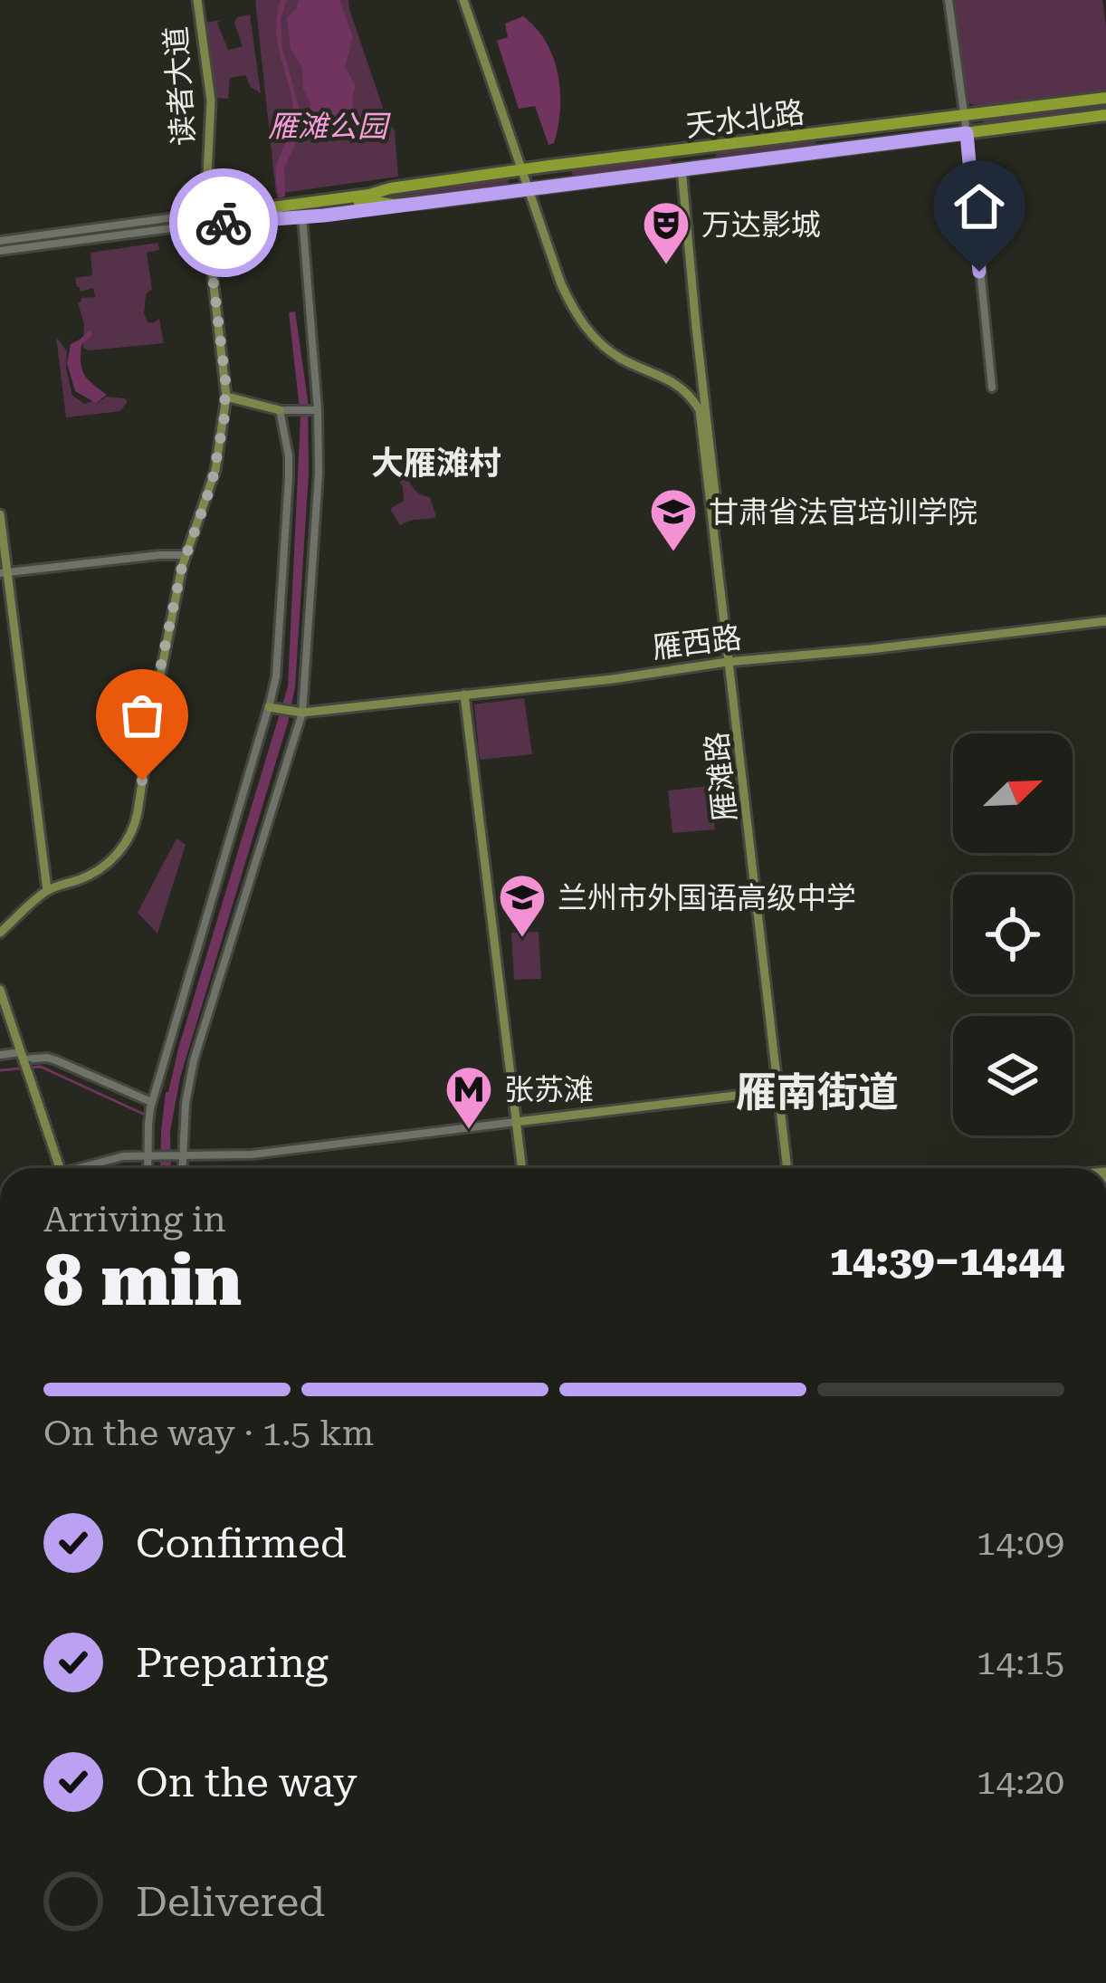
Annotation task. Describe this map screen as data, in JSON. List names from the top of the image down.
{
  "streets": {
    "main road": [
      "读者大道",
      "天水北路",
      "雁西路",
      "雁滩路"
    ]
  },
  "crossings": [
    ["天水北路", "雁滩路"],
    ["雁西路", "雁滩路"]
  ],
  "districts": ["大雁滩村", "雁南街道"],
  "parks": ["雁滩公园"],
  "places": {
    "theatre": ["万达影城"],
    "school or university": ["甘肃省法官培训学院", "兰州市外国语高级中学"],
    "metro station": ["张苏滩"]
  },
  "north": "top right",
  "page": {
    "heading": ["8 min", "Arriving in", "14:39–14:44"],
    "bar": "On the way · 1.5 km",
    "list": [
      ["Confirmed", "14:09"],
      ["Preparing", "14:15"],
      ["On the way", "14:20"],
      "Delivered"
    ]
  }
}
